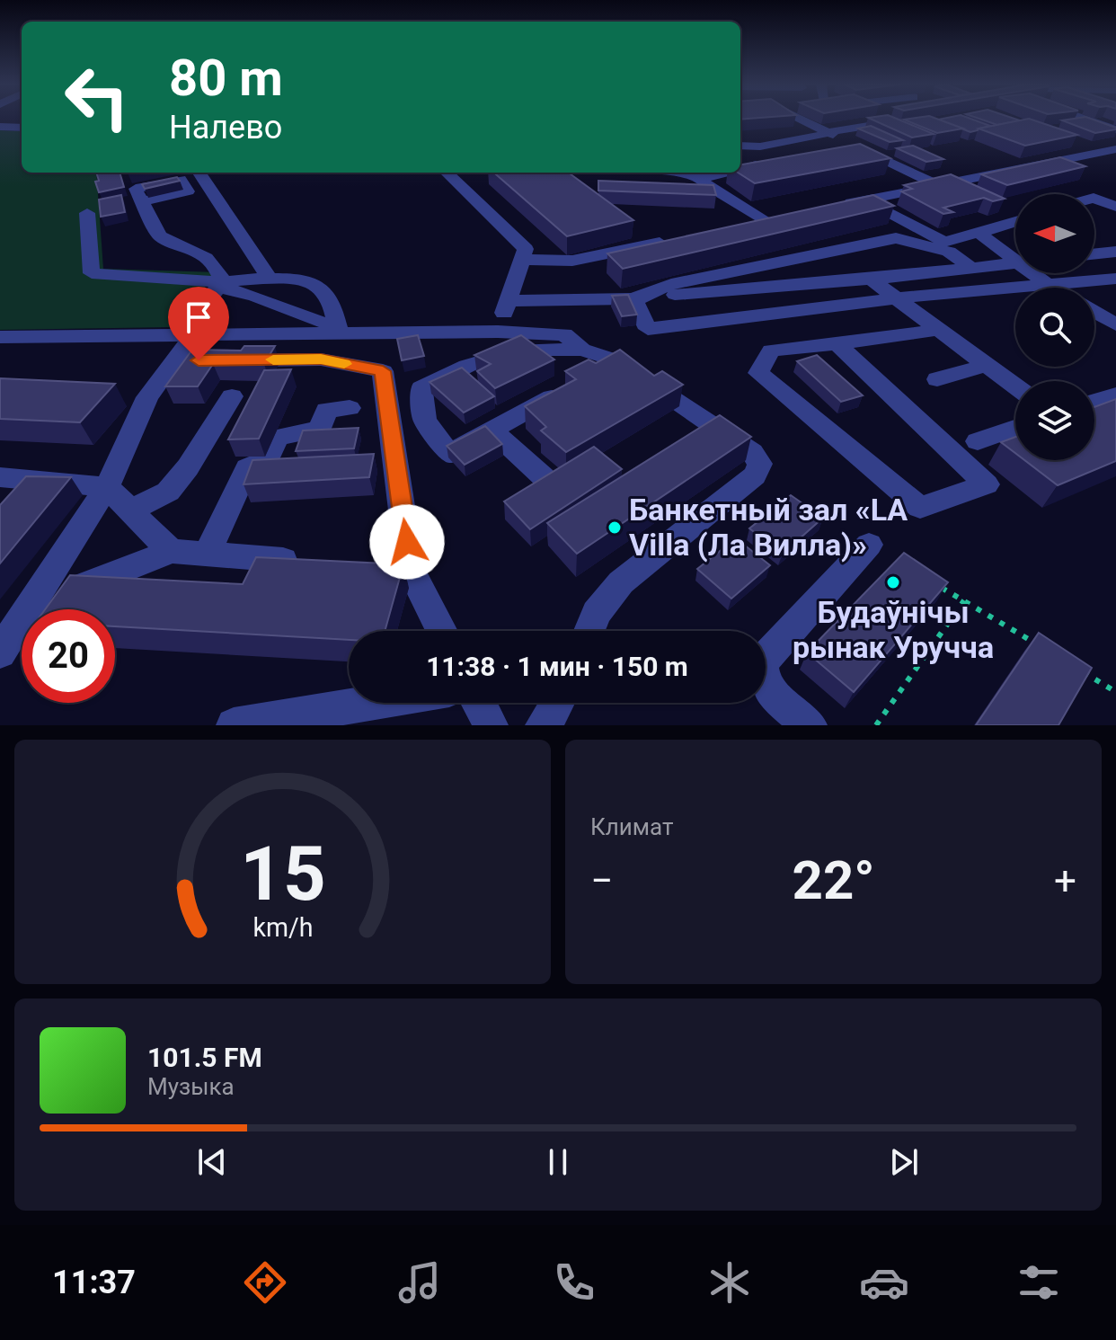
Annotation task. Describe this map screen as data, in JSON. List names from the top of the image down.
{
  "places": ["Банкетный зал «LA Villa (Ла Вилла)»", "Будаўнічы рынак Уручча"],
  "north": "left",
  "page": {
    "turn": ["80 m", "Налево"],
    "limit": "20",
    "trip": "11:38 · 1 мин · 150 m",
    "tile": "Климат",
    "heat": ["−", "22°", "+"],
    "song": ["101.5 FM", "Музыка"],
    "tabs": "11:37",
    "gauge": ["15", "km/h"]
  }
}
